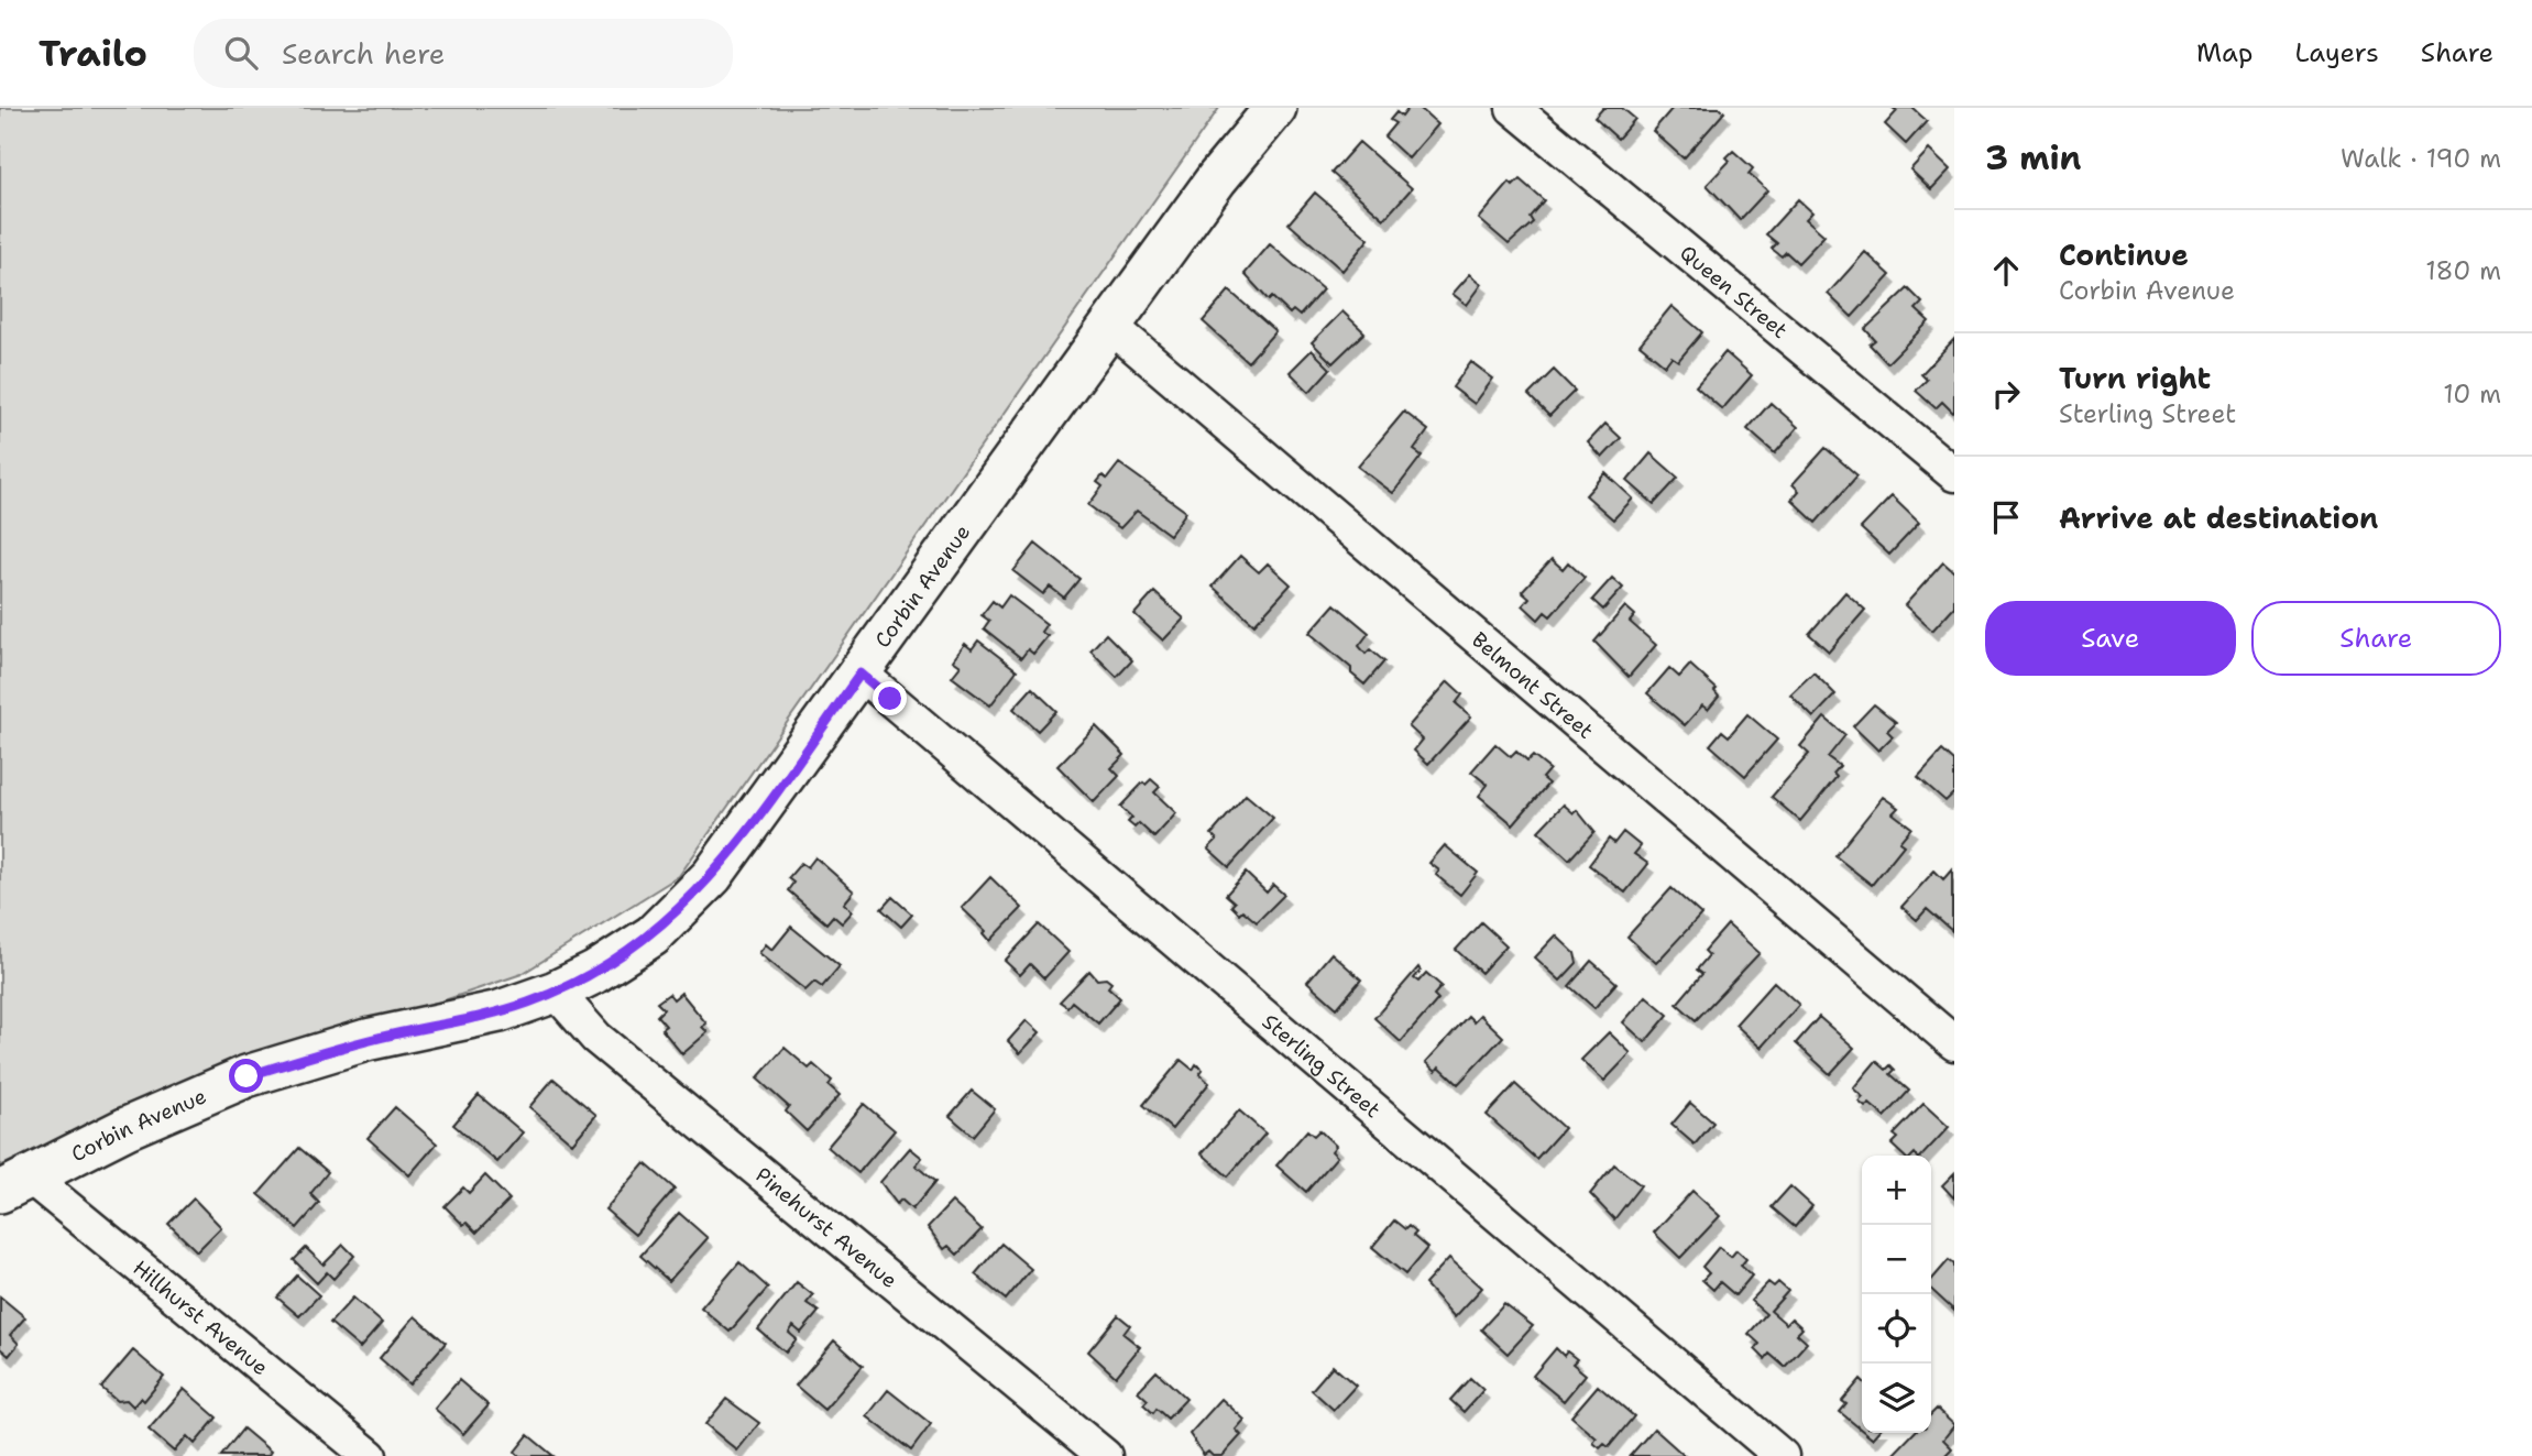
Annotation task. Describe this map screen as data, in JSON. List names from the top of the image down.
{
  "streets": {
    "main road": ["Corbin Avenue"],
    "street": [
      "Queen Street",
      "Belmont Street",
      "Sterling Street",
      "Pinehurst Avenue",
      "Hillhurst Avenue"
    ]
  },
  "crossings": [
    ["Corbin Avenue", "Belmont Street"],
    ["Corbin Avenue", "Sterling Street"],
    ["Corbin Avenue", "Pinehurst Avenue"],
    ["Corbin Avenue", "Hillhurst Avenue"]
  ],
  "page": {
    "header": "Trailo",
    "search": "Search here",
    "nav": ["Map", "Layers", "Share"],
    "heading": ["3 min", "Walk · 190 m"],
    "list": [
      ["Continue", "Corbin Avenue", "180 m"],
      ["Turn right", "Sterling Street", "10 m"],
      "Arrive at destination"
    ],
    "buttons": ["Save", "Share"],
    "map_buttons": ["+", "−"]
  }
}
